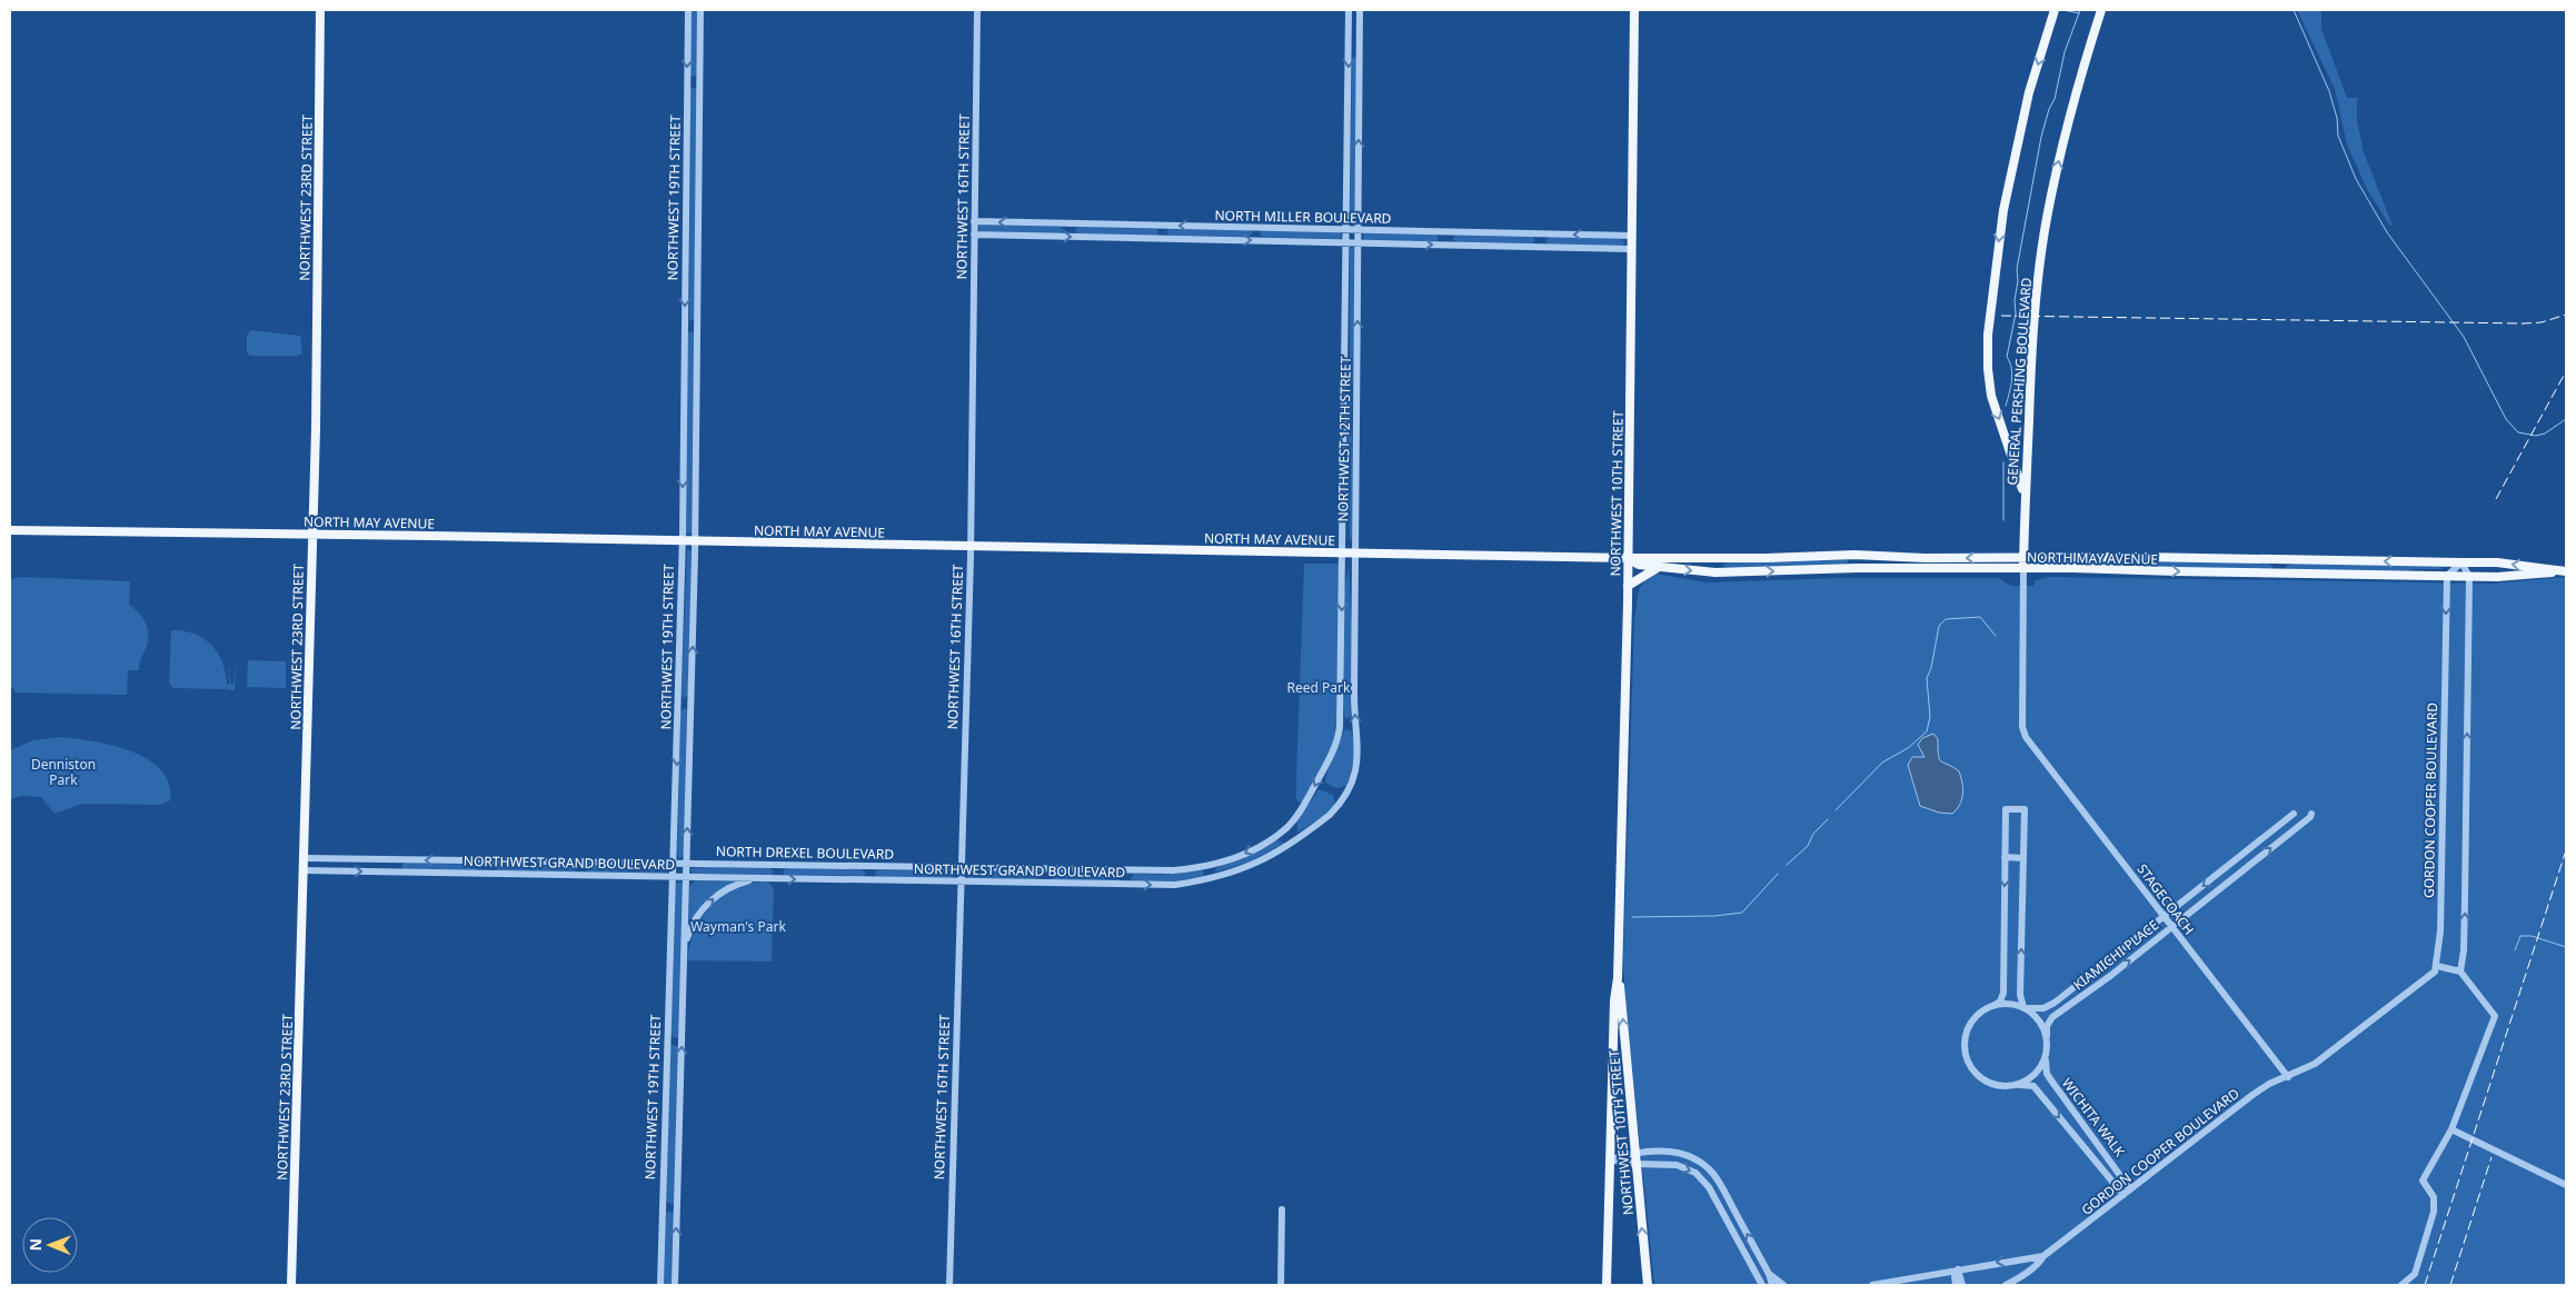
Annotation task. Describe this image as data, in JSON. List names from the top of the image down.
{
  "streets": {
    "main road": [
      "NORTHWEST 23RD STREET",
      "GENERAL PERSHING BOULEVARD",
      "NORTHWEST 10TH STREET",
      "NORTH MAY AVENUE"
    ],
    "street": [
      "NORTHWEST 16TH STREET",
      "NORTHWEST 19TH STREET",
      "NORTH MILLER BOULEVARD",
      "NORTHWEST 12TH STREET",
      "GORDON COOPER BOULEVARD",
      "NORTH DREXEL BOULEVARD",
      "NORTHWEST GRAND BOULEVARD",
      "STAGECOACH",
      "KIAMICHI PLACE",
      "WICHITA WALK"
    ]
  },
  "crossings": [
    ["NORTHWEST 16TH STREET", "NORTH MILLER BOULEVARD"],
    ["NORTHWEST 16TH STREET", "NORTH MAY AVENUE"],
    ["NORTHWEST 16TH STREET", "NORTH DREXEL BOULEVARD"],
    ["NORTHWEST 16TH STREET", "NORTHWEST GRAND BOULEVARD"],
    ["NORTHWEST 23RD STREET", "NORTH MAY AVENUE"],
    ["NORTHWEST 23RD STREET", "NORTH DREXEL BOULEVARD"],
    ["NORTHWEST 23RD STREET", "NORTHWEST GRAND BOULEVARD"],
    ["NORTHWEST 19TH STREET", "NORTH MAY AVENUE"],
    ["NORTHWEST 19TH STREET", "NORTH DREXEL BOULEVARD"],
    ["NORTHWEST 19TH STREET", "NORTHWEST GRAND BOULEVARD"],
    ["NORTH MILLER BOULEVARD", "NORTHWEST 12TH STREET"],
    ["NORTH MILLER BOULEVARD", "NORTHWEST 10TH STREET"],
    ["GENERAL PERSHING BOULEVARD", "NORTH MAY AVENUE"],
    ["GENERAL PERSHING BOULEVARD", "STAGECOACH"],
    ["NORTHWEST 12TH STREET", "NORTH MAY AVENUE"],
    ["NORTHWEST 12TH STREET", "NORTH DREXEL BOULEVARD"],
    ["NORTHWEST 12TH STREET", "NORTHWEST GRAND BOULEVARD"],
    ["NORTHWEST 10TH STREET", "NORTH MAY AVENUE"],
    ["NORTH MAY AVENUE", "GORDON COOPER BOULEVARD"],
    ["GORDON COOPER BOULEVARD", "STAGECOACH"],
    ["GORDON COOPER BOULEVARD", "WICHITA WALK"],
    ["STAGECOACH", "KIAMICHI PLACE"],
    ["KIAMICHI PLACE", "WICHITA WALK"]
  ],
  "one_way": ["NORTH DREXEL BOULEVARD", "NORTHWEST GRAND BOULEVARD"],
  "parks": ["Reed Park", "Denniston Park", "Wayman's Park"],
  "north": "left"
}
